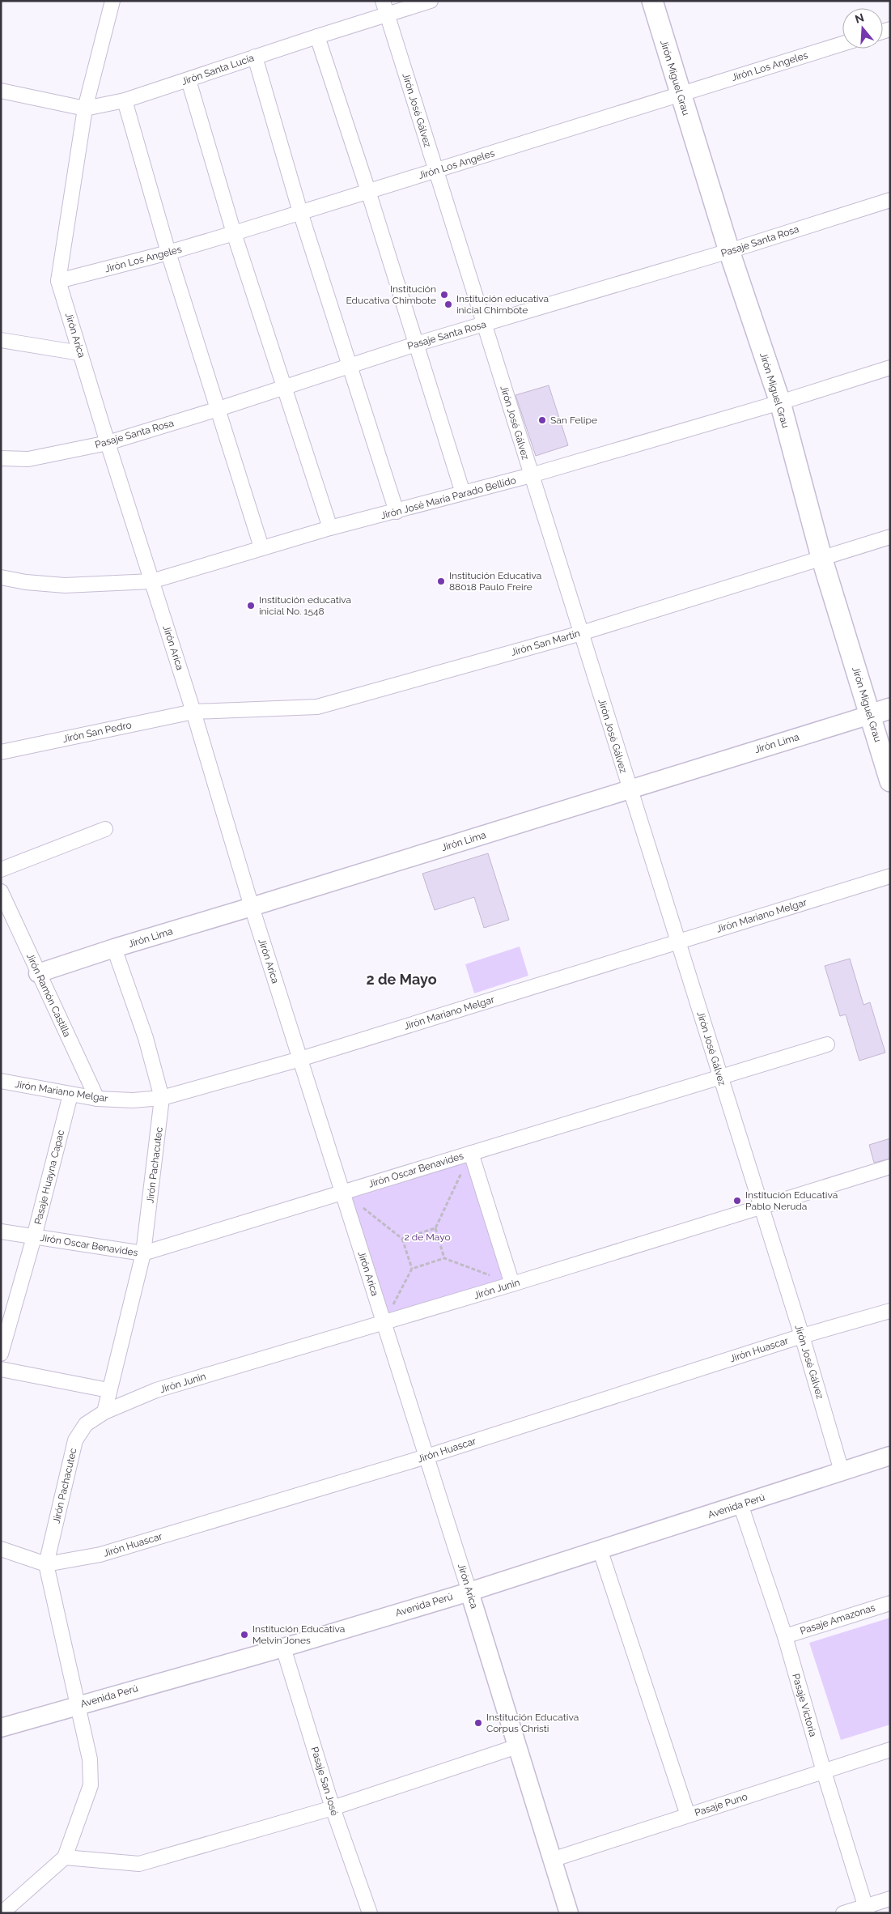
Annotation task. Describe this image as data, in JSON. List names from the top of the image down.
{
  "streets": {
    "main road": ["Jirón Miguel Grau", "Jirón Lima"],
    "street": [
      "Jirón Los Angeles",
      "Jirón Santa Lucía",
      "Jirón José Gálvez",
      "Pasaje Santa Rosa",
      "Jirón Arica",
      "Jirón José María Parado Bellido",
      "Jirón San Martin",
      "Jirón San Pedro",
      "Jirón Mariano Melgar",
      "Jirón Ramón Castilla",
      "Jirón Pachacutec",
      "Jirón Oscar Benavides",
      "Pasaje Huayna Capac",
      "Jirón Junin",
      "Jirón Huascar",
      "Avenida Perú",
      "Pasaje Amazonas",
      "Pasaje Victoria",
      "Pasaje San José",
      "Pasaje Puno"
    ]
  },
  "crossings": [
    ["Jirón Los Angeles", "Jirón Miguel Grau"],
    ["Jirón Los Angeles", "Jirón José Gálvez"],
    ["Jirón Los Angeles", "Jirón Arica"],
    ["Jirón Santa Lucía", "Jirón José Gálvez"],
    ["Jirón Santa Lucía", "Jirón Arica"],
    ["Jirón Miguel Grau", "Pasaje Santa Rosa"],
    ["Jirón Miguel Grau", "Jirón José María Parado Bellido"],
    ["Jirón Miguel Grau", "Jirón San Martin"],
    ["Jirón Miguel Grau", "Jirón Lima"],
    ["Jirón José Gálvez", "Pasaje Santa Rosa"],
    ["Jirón José Gálvez", "Jirón José María Parado Bellido"],
    ["Jirón José Gálvez", "Jirón San Martin"],
    ["Jirón José Gálvez", "Jirón Lima"],
    ["Jirón José Gálvez", "Jirón Mariano Melgar"],
    ["Jirón José Gálvez", "Jirón Oscar Benavides"],
    ["Jirón José Gálvez", "Jirón Junin"],
    ["Jirón José Gálvez", "Jirón Huascar"],
    ["Jirón José Gálvez", "Avenida Perú"],
    ["Pasaje Santa Rosa", "Jirón Arica"],
    ["Jirón Arica", "Jirón José María Parado Bellido"],
    ["Jirón Arica", "Jirón San Martin"],
    ["Jirón Arica", "Jirón San Pedro"],
    ["Jirón Arica", "Jirón Lima"],
    ["Jirón Arica", "Jirón Mariano Melgar"],
    ["Jirón Arica", "Jirón Oscar Benavides"],
    ["Jirón Arica", "Jirón Junin"],
    ["Jirón Arica", "Jirón Huascar"],
    ["Jirón Arica", "Avenida Perú"],
    ["Jirón Arica", "Pasaje Puno"],
    ["Jirón San Martin", "Jirón San Pedro"],
    ["Jirón Lima", "Jirón Ramón Castilla"],
    ["Jirón Lima", "Jirón Pachacutec"],
    ["Jirón Mariano Melgar", "Jirón Ramón Castilla"],
    ["Jirón Mariano Melgar", "Jirón Pachacutec"],
    ["Jirón Mariano Melgar", "Pasaje Huayna Capac"],
    ["Jirón Pachacutec", "Jirón Oscar Benavides"],
    ["Jirón Pachacutec", "Jirón Junin"],
    ["Jirón Pachacutec", "Jirón Huascar"],
    ["Jirón Pachacutec", "Avenida Perú"],
    ["Jirón Oscar Benavides", "Pasaje Huayna Capac"],
    ["Avenida Perú", "Pasaje Victoria"],
    ["Avenida Perú", "Pasaje San José"],
    ["Pasaje Amazonas", "Pasaje Victoria"],
    ["Pasaje Victoria", "Pasaje Puno"]
  ],
  "districts": ["2 de Mayo"],
  "parks": ["2 de Mayo"],
  "places": [
    "Institución Educativa Chimbote",
    "Institución educativa inicial Chimbote",
    "San Felipe",
    "Institución Educativa 88018 Paulo Freire",
    "Institución educativa inicial No. 1548",
    "Institución Educativa Pablo Neruda",
    "Institución Educativa Melvin Jones",
    "Institución Educativa Corpus Christi"
  ],
  "north": "top"
}
